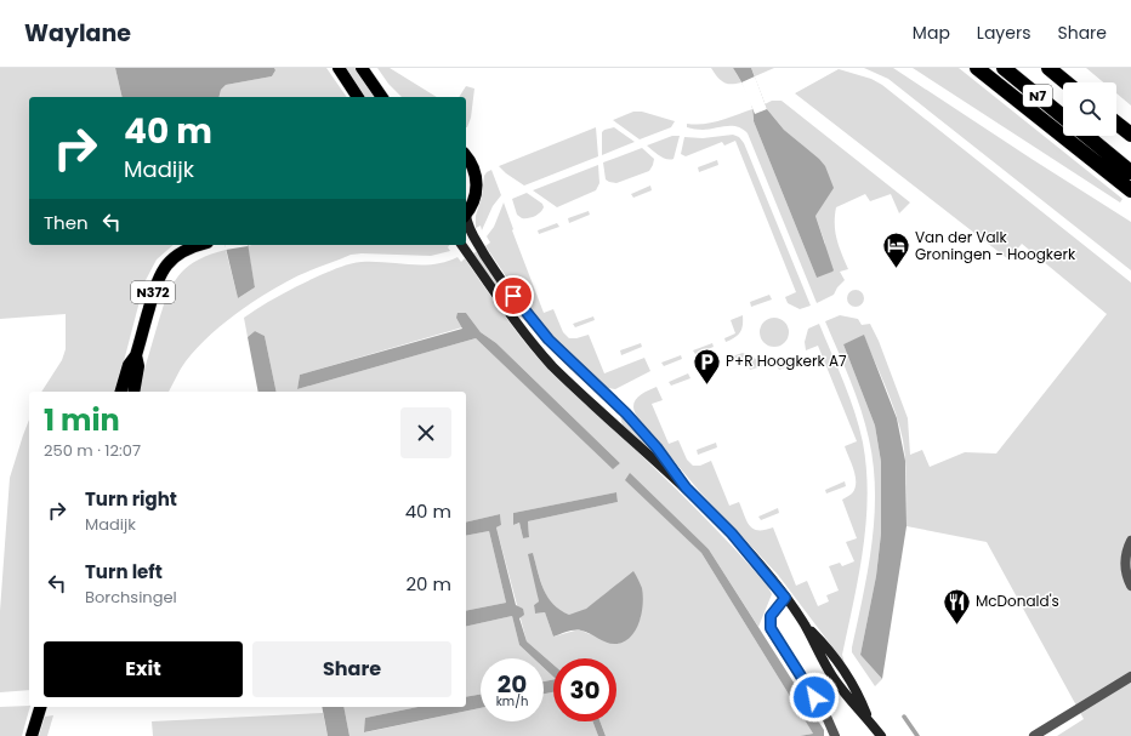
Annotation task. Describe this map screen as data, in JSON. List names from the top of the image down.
{
  "streets": {
    "highway": ["N7"],
    "main road": ["N372"]
  },
  "places": {
    "hotel": ["Van der Valk Groningen - Hoogkerk"],
    "parking": ["P+R Hoogkerk A7"],
    "restaurant": ["McDonald's"]
  },
  "page": {
    "header": "Waylane",
    "nav": ["Map", "Layers", "Share"],
    "turn": ["40 m", "Madijk"],
    "then": "Then",
    "heading": ["1 min", "250 m · 12:07"],
    "list": [
      {
        "name": "Turn right",
        "note": "Madijk",
        "value": "40 m"
      },
      {
        "name": "Turn left",
        "note": "Borchsingel",
        "value": "20 m"
      }
    ],
    "buttons": ["Exit", "Share"],
    "speed": "20 km/h",
    "limit": "30"
  }
}
